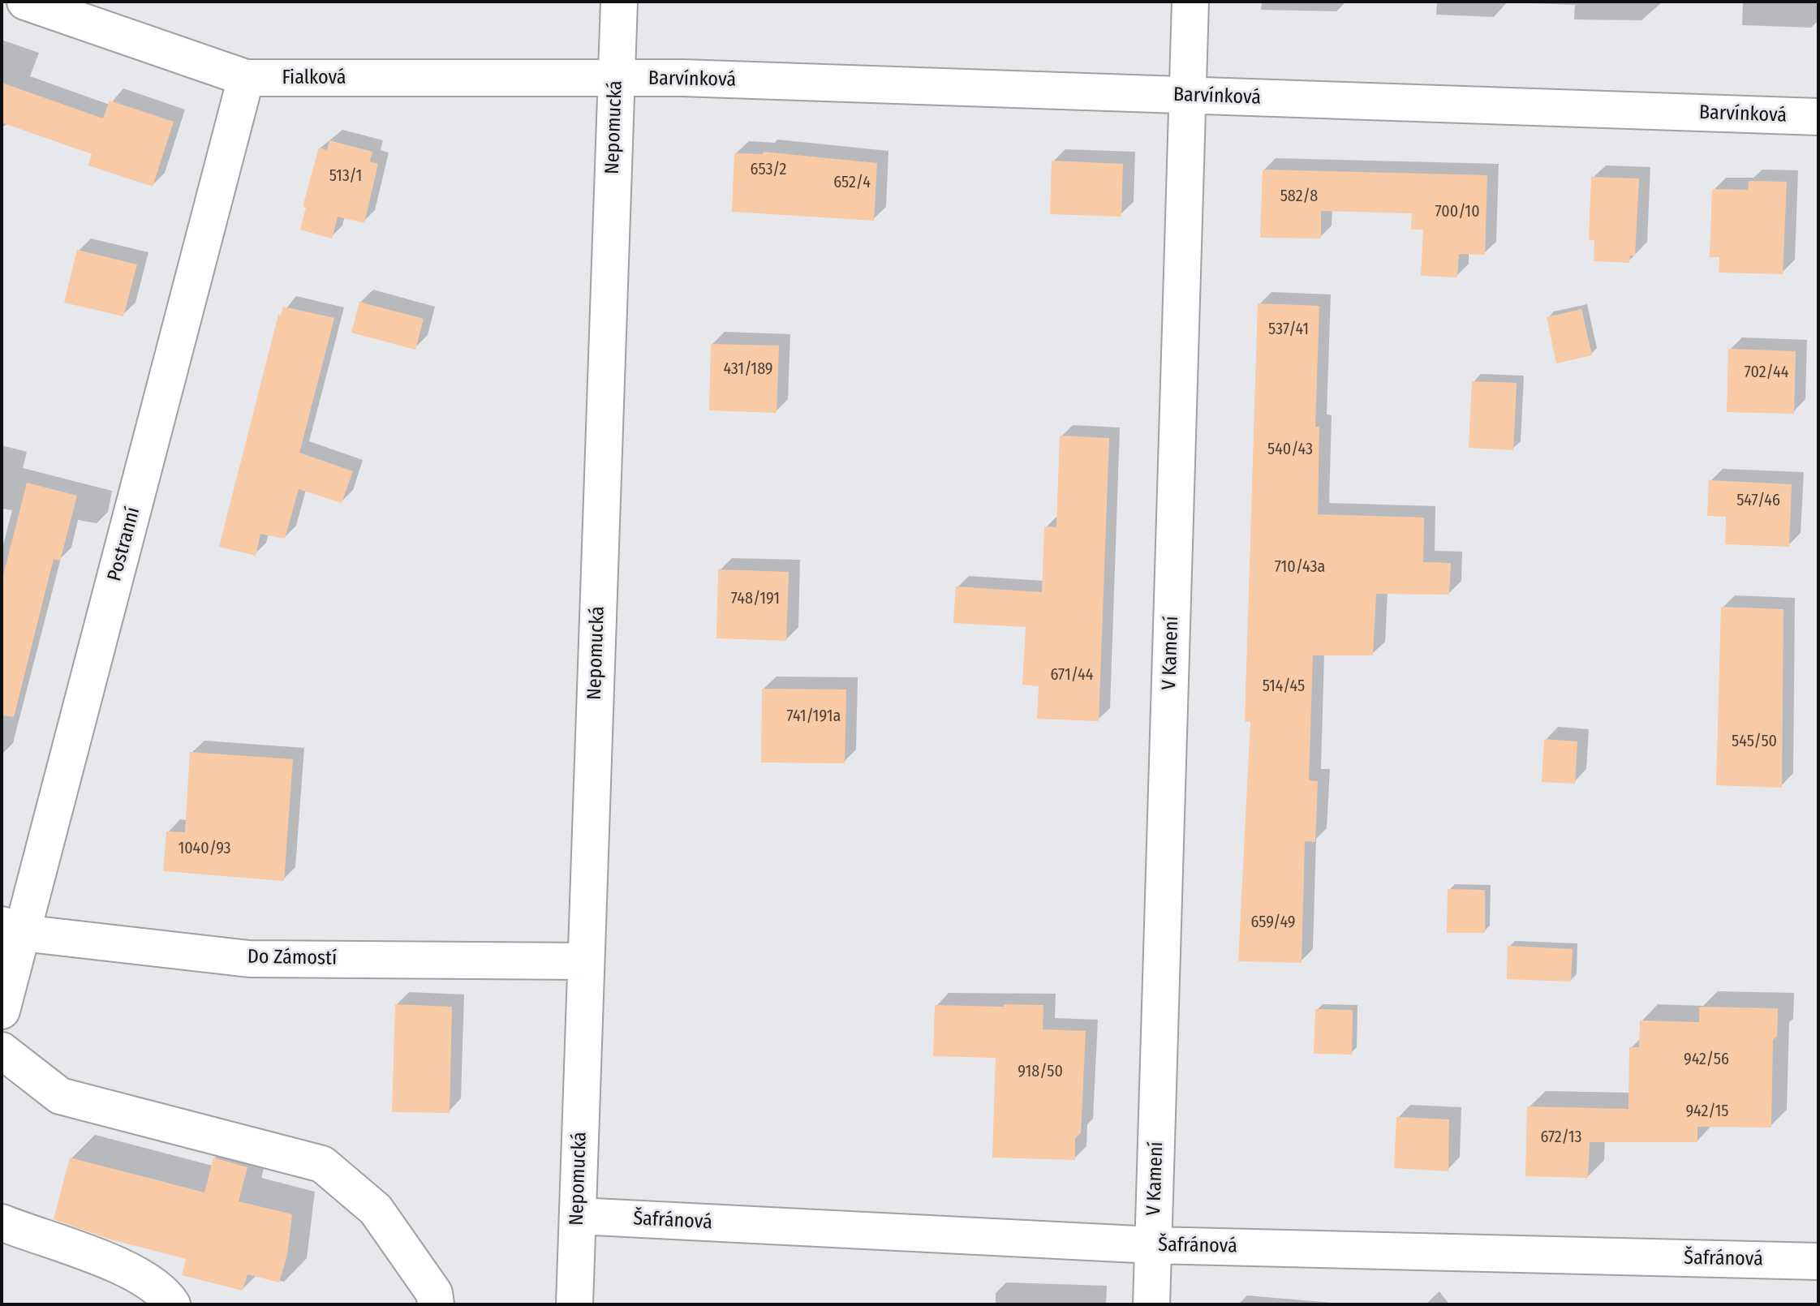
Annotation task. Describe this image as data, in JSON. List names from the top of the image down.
{
  "streets": {
    "street": [
      "Fialková",
      "Barvínková",
      "Nepomucká",
      "Postranní",
      "V Kamení",
      "Do Zámostí",
      "Šafránová"
    ]
  },
  "crossings": [
    ["Fialková", "Barvínková"],
    ["Fialková", "Nepomucká"],
    ["Fialková", "Postranní"],
    ["Barvínková", "Nepomucká"],
    ["Barvínková", "V Kamení"],
    ["Nepomucká", "Do Zámostí"],
    ["Nepomucká", "Šafránová"],
    ["Postranní", "Do Zámostí"],
    ["V Kamení", "Šafránová"]
  ],
  "house_numbers": [
    "653/2",
    "513/1",
    "652/4",
    "582/8",
    "700/10",
    "537/41",
    "431/189",
    "702/44",
    "540/43",
    "547/46",
    "710/43a",
    "748/191",
    "671/44",
    "514/45",
    "741/191a",
    "545/50",
    "1040/93",
    "659/49",
    "942/56",
    "918/50",
    "942/15",
    "672/13"
  ]
}
